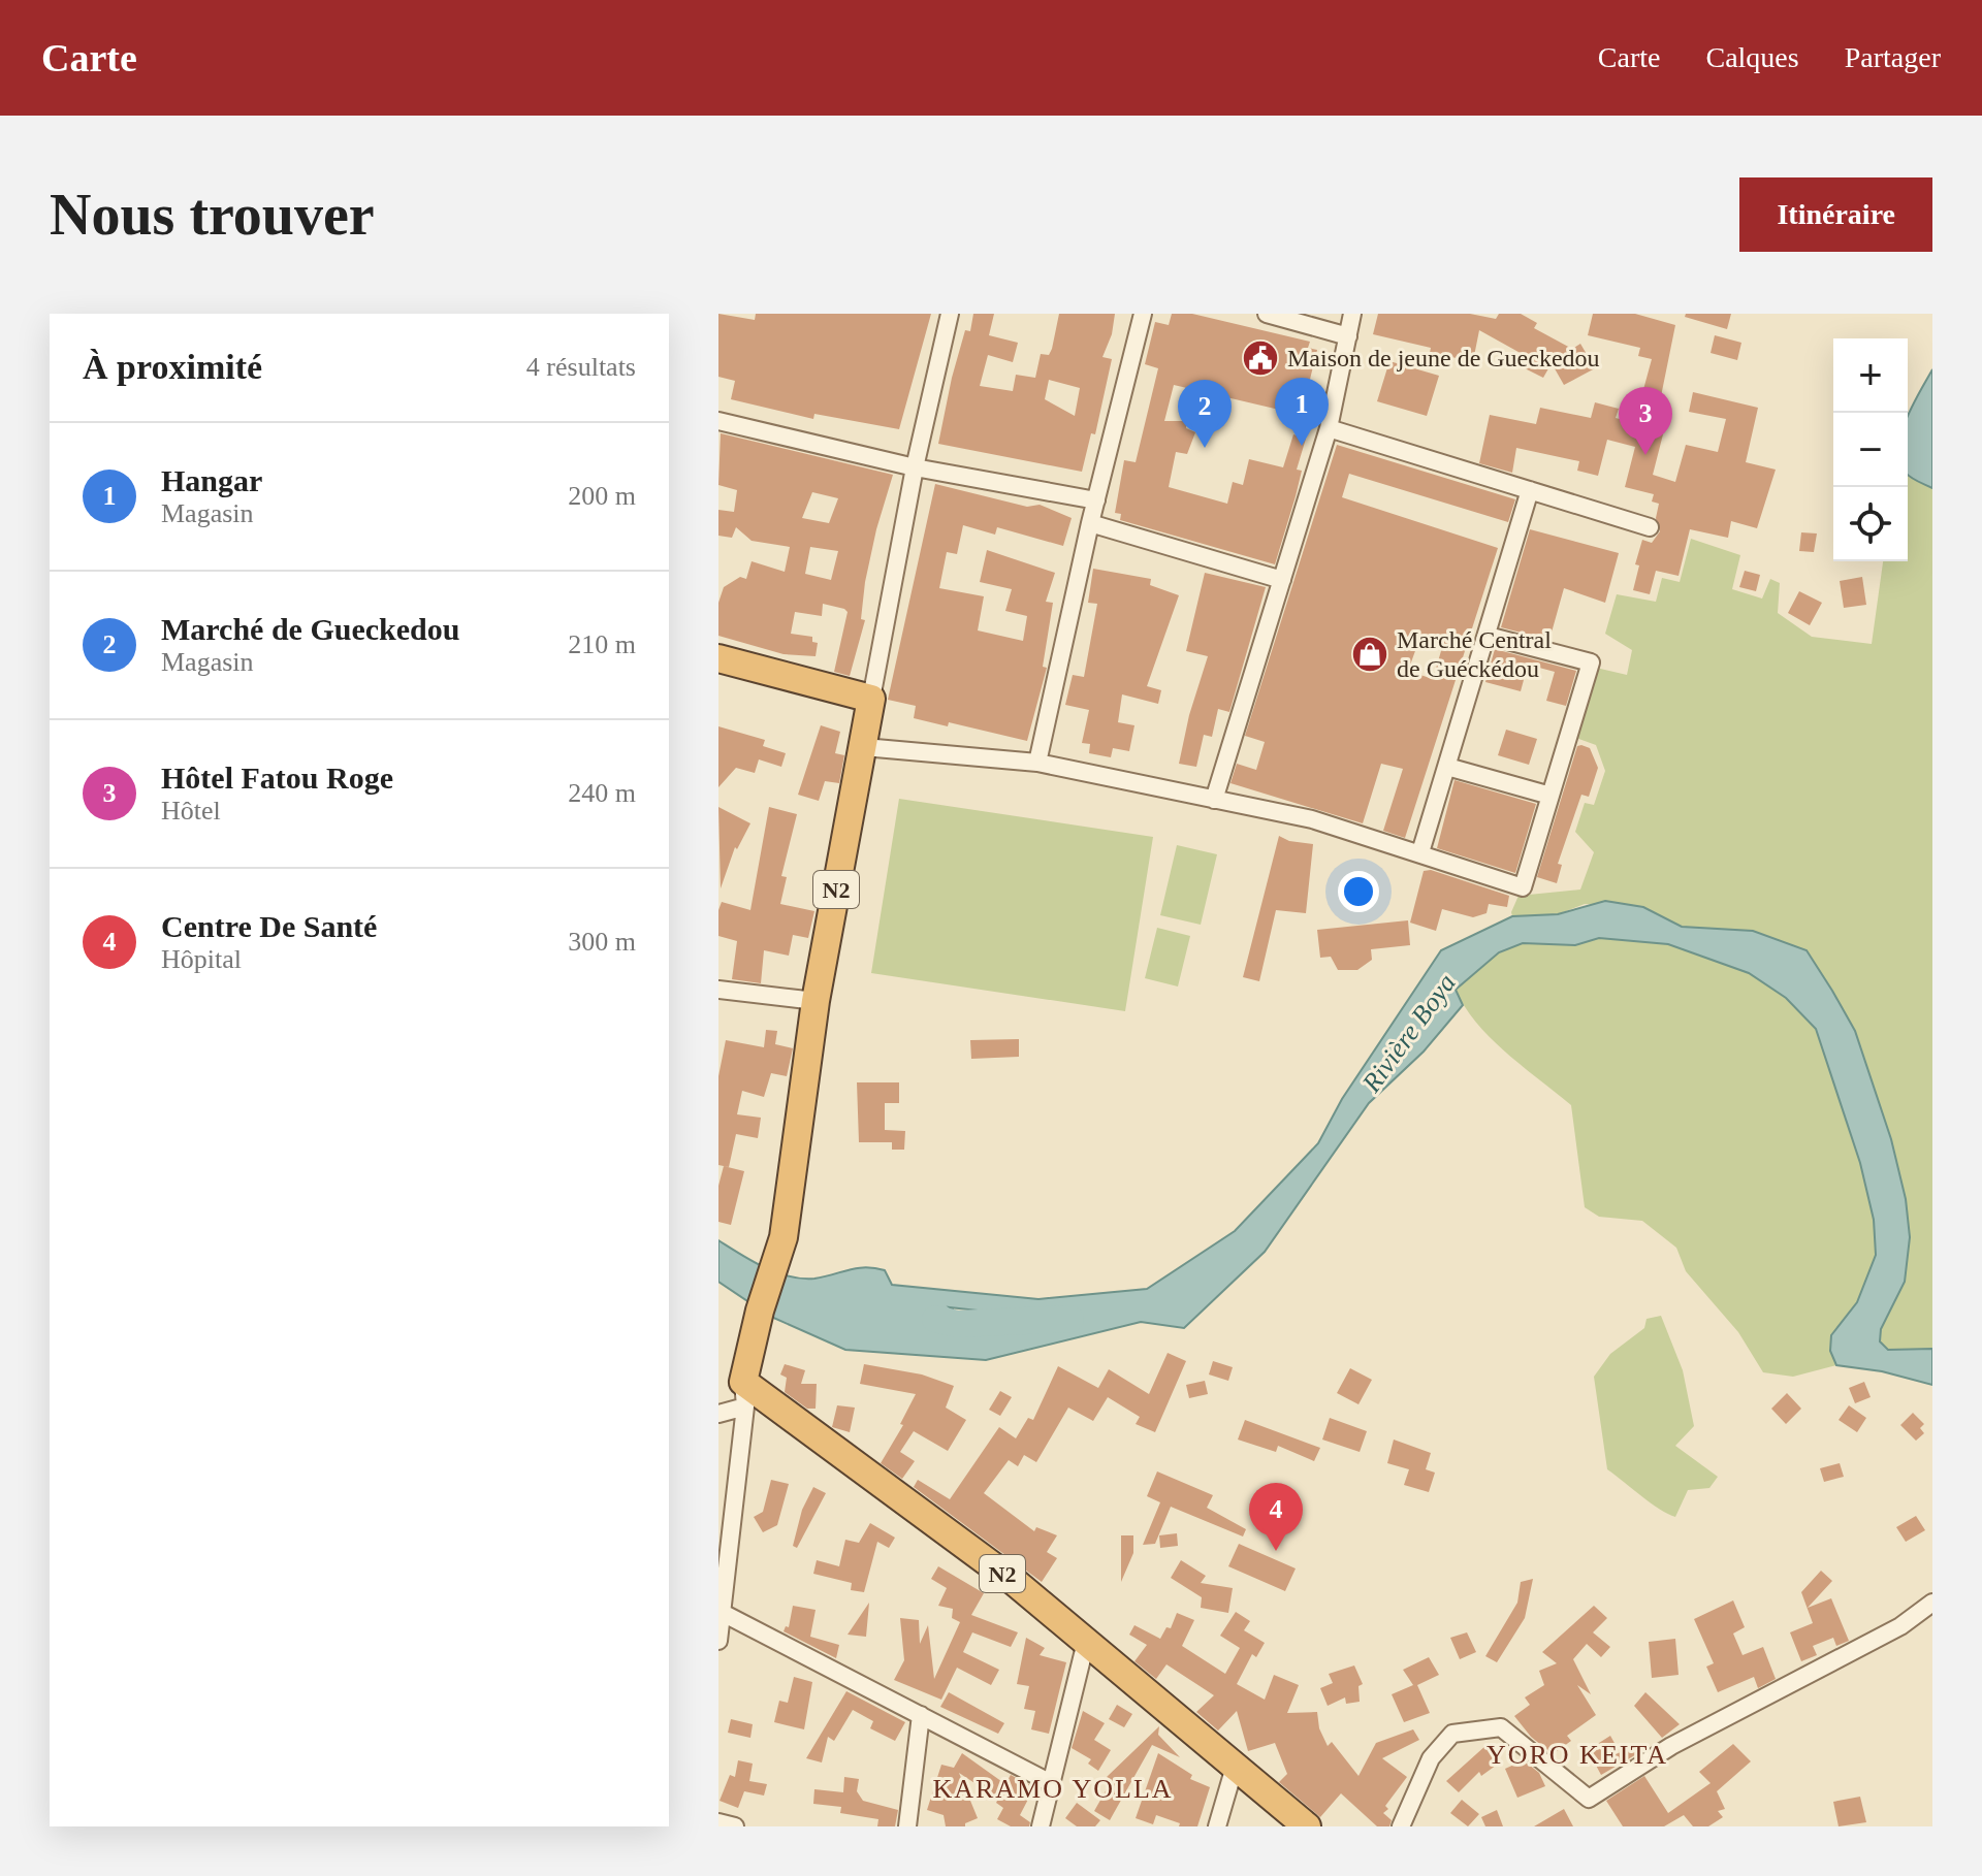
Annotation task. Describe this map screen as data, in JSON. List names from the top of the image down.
{
  "streets": {
    "highway": ["N2"]
  },
  "districts": ["YORO KEITA", "KARAMO YOLLA"],
  "water": ["Rivière Boya"],
  "places": {
    "public building": ["Maison de jeune de Gueckedou"],
    "shop": ["Marché Central de Guéckédou"]
  },
  "page": {
    "header": "Carte",
    "nav": ["Carte", "Calques", "Partager"],
    "buttons": "Itinéraire",
    "title": "Nous trouver",
    "heading": ["À proximité", "4 résultats"],
    "map_buttons": ["+", "−"],
    "pins": [
      "1",
      "2",
      "3",
      "4"
    ],
    "list": [
      {
        "mark": "1",
        "name": "Hangar",
        "note": "Magasin",
        "value": "200 m"
      },
      {
        "mark": "2",
        "name": "Marché de Gueckedou",
        "note": "Magasin",
        "value": "210 m"
      },
      {
        "mark": "3",
        "name": "Hôtel Fatou Roge",
        "note": "Hôtel",
        "value": "240 m"
      },
      {
        "mark": "4",
        "name": "Centre De Santé",
        "note": "Hôpital",
        "value": "300 m"
      }
    ]
  }
}
